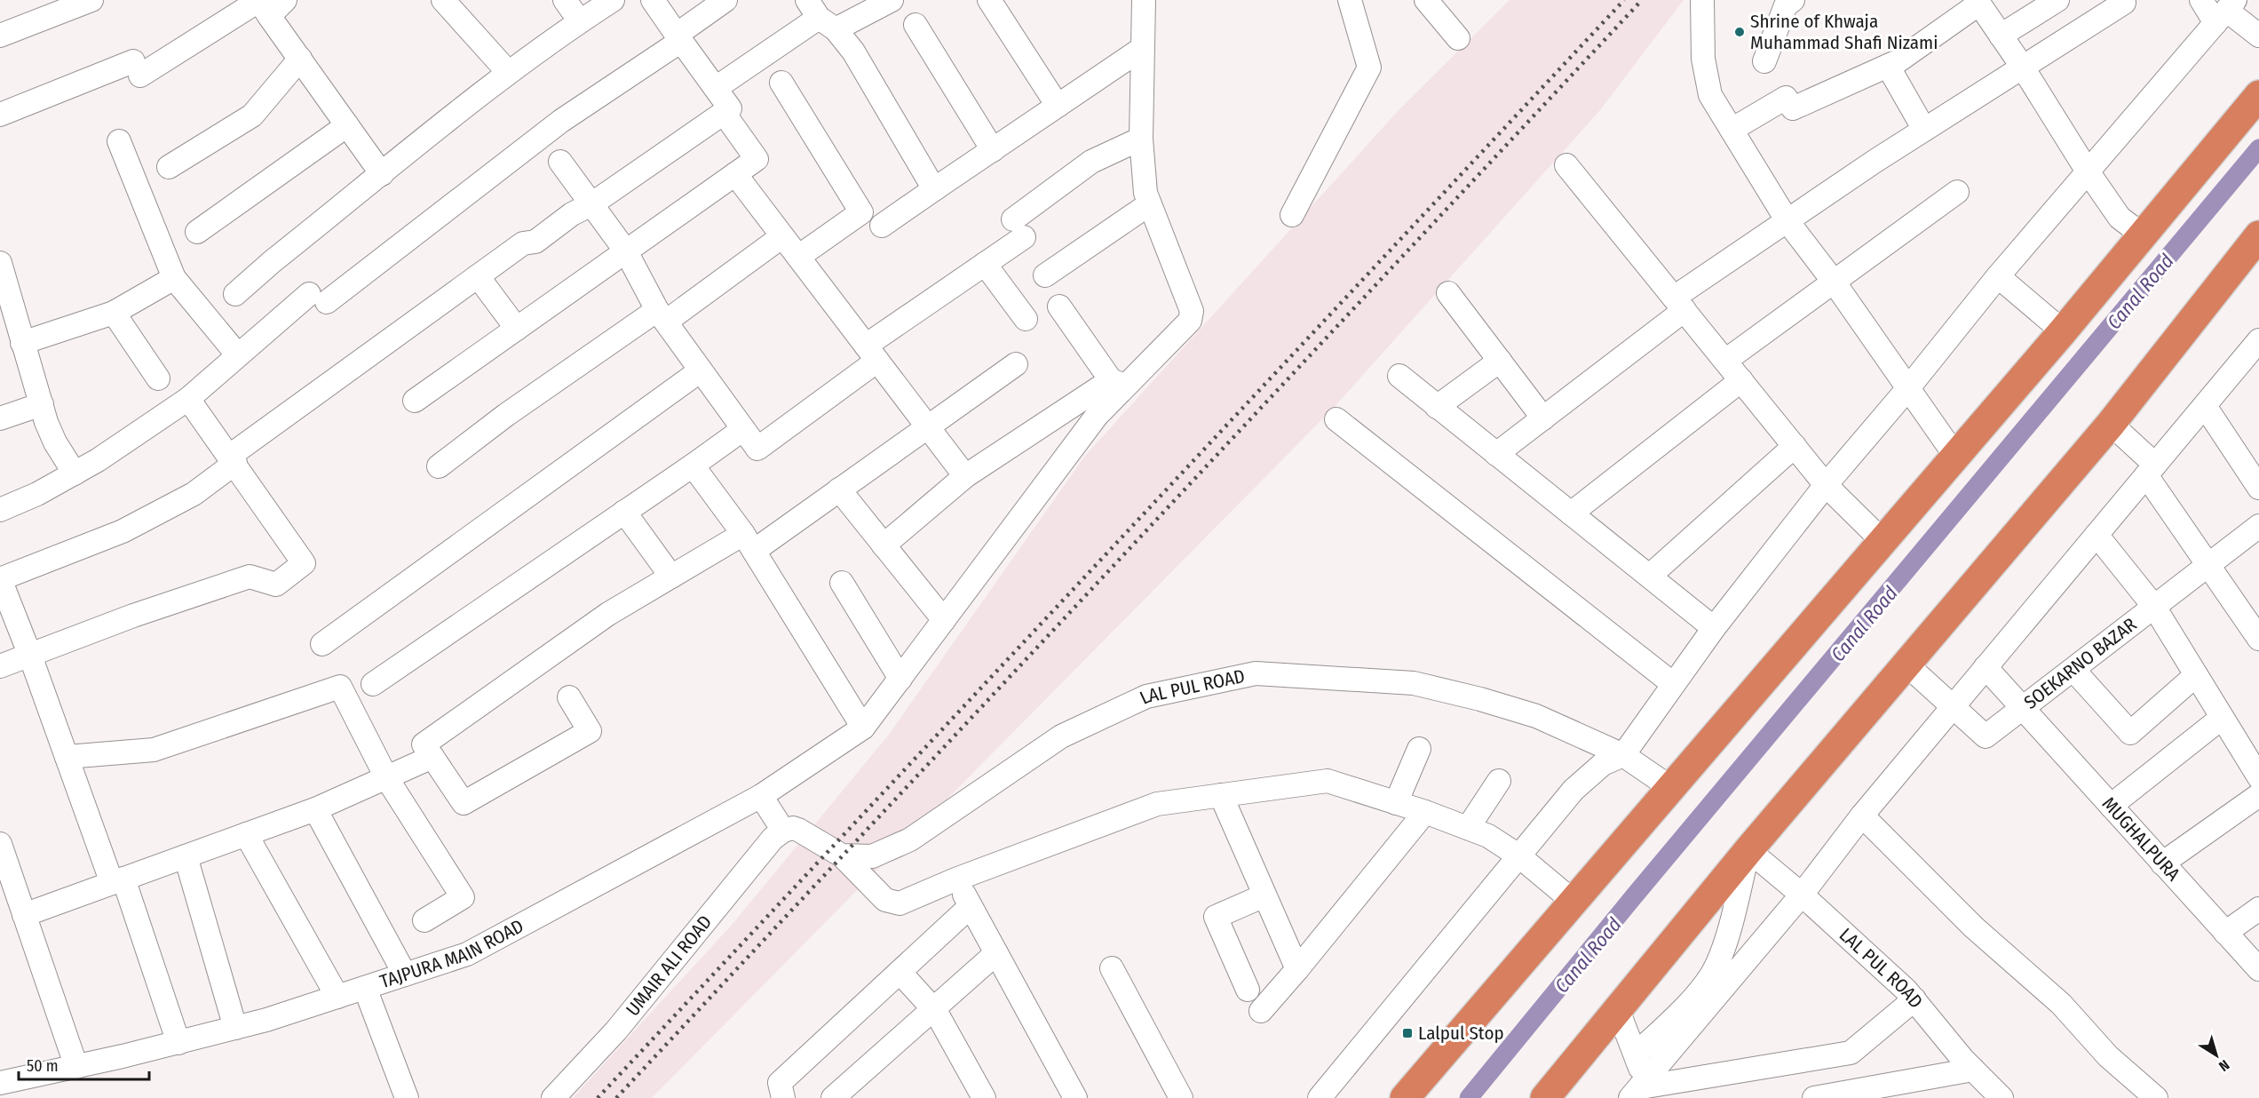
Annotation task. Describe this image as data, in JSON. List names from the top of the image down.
{
  "streets": {
    "street": [
      "SOEKARNO BAZAR",
      "LAL PUL ROAD",
      "MUGHALPURA",
      "TAJPURA MAIN ROAD",
      "UMAIR ALI ROAD"
    ]
  },
  "crossings": [
    ["SOEKARNO BAZAR", "MUGHALPURA"],
    ["LAL PUL ROAD", "UMAIR ALI ROAD"]
  ],
  "water": ["Canal Road"],
  "places": {
    "other": ["Shrine of Khwaja Muhammad Shafi Nizami"],
    "transit": ["Lalpul Stop"]
  },
  "scale_bar": "50 m",
  "north": "bottom right"
}
